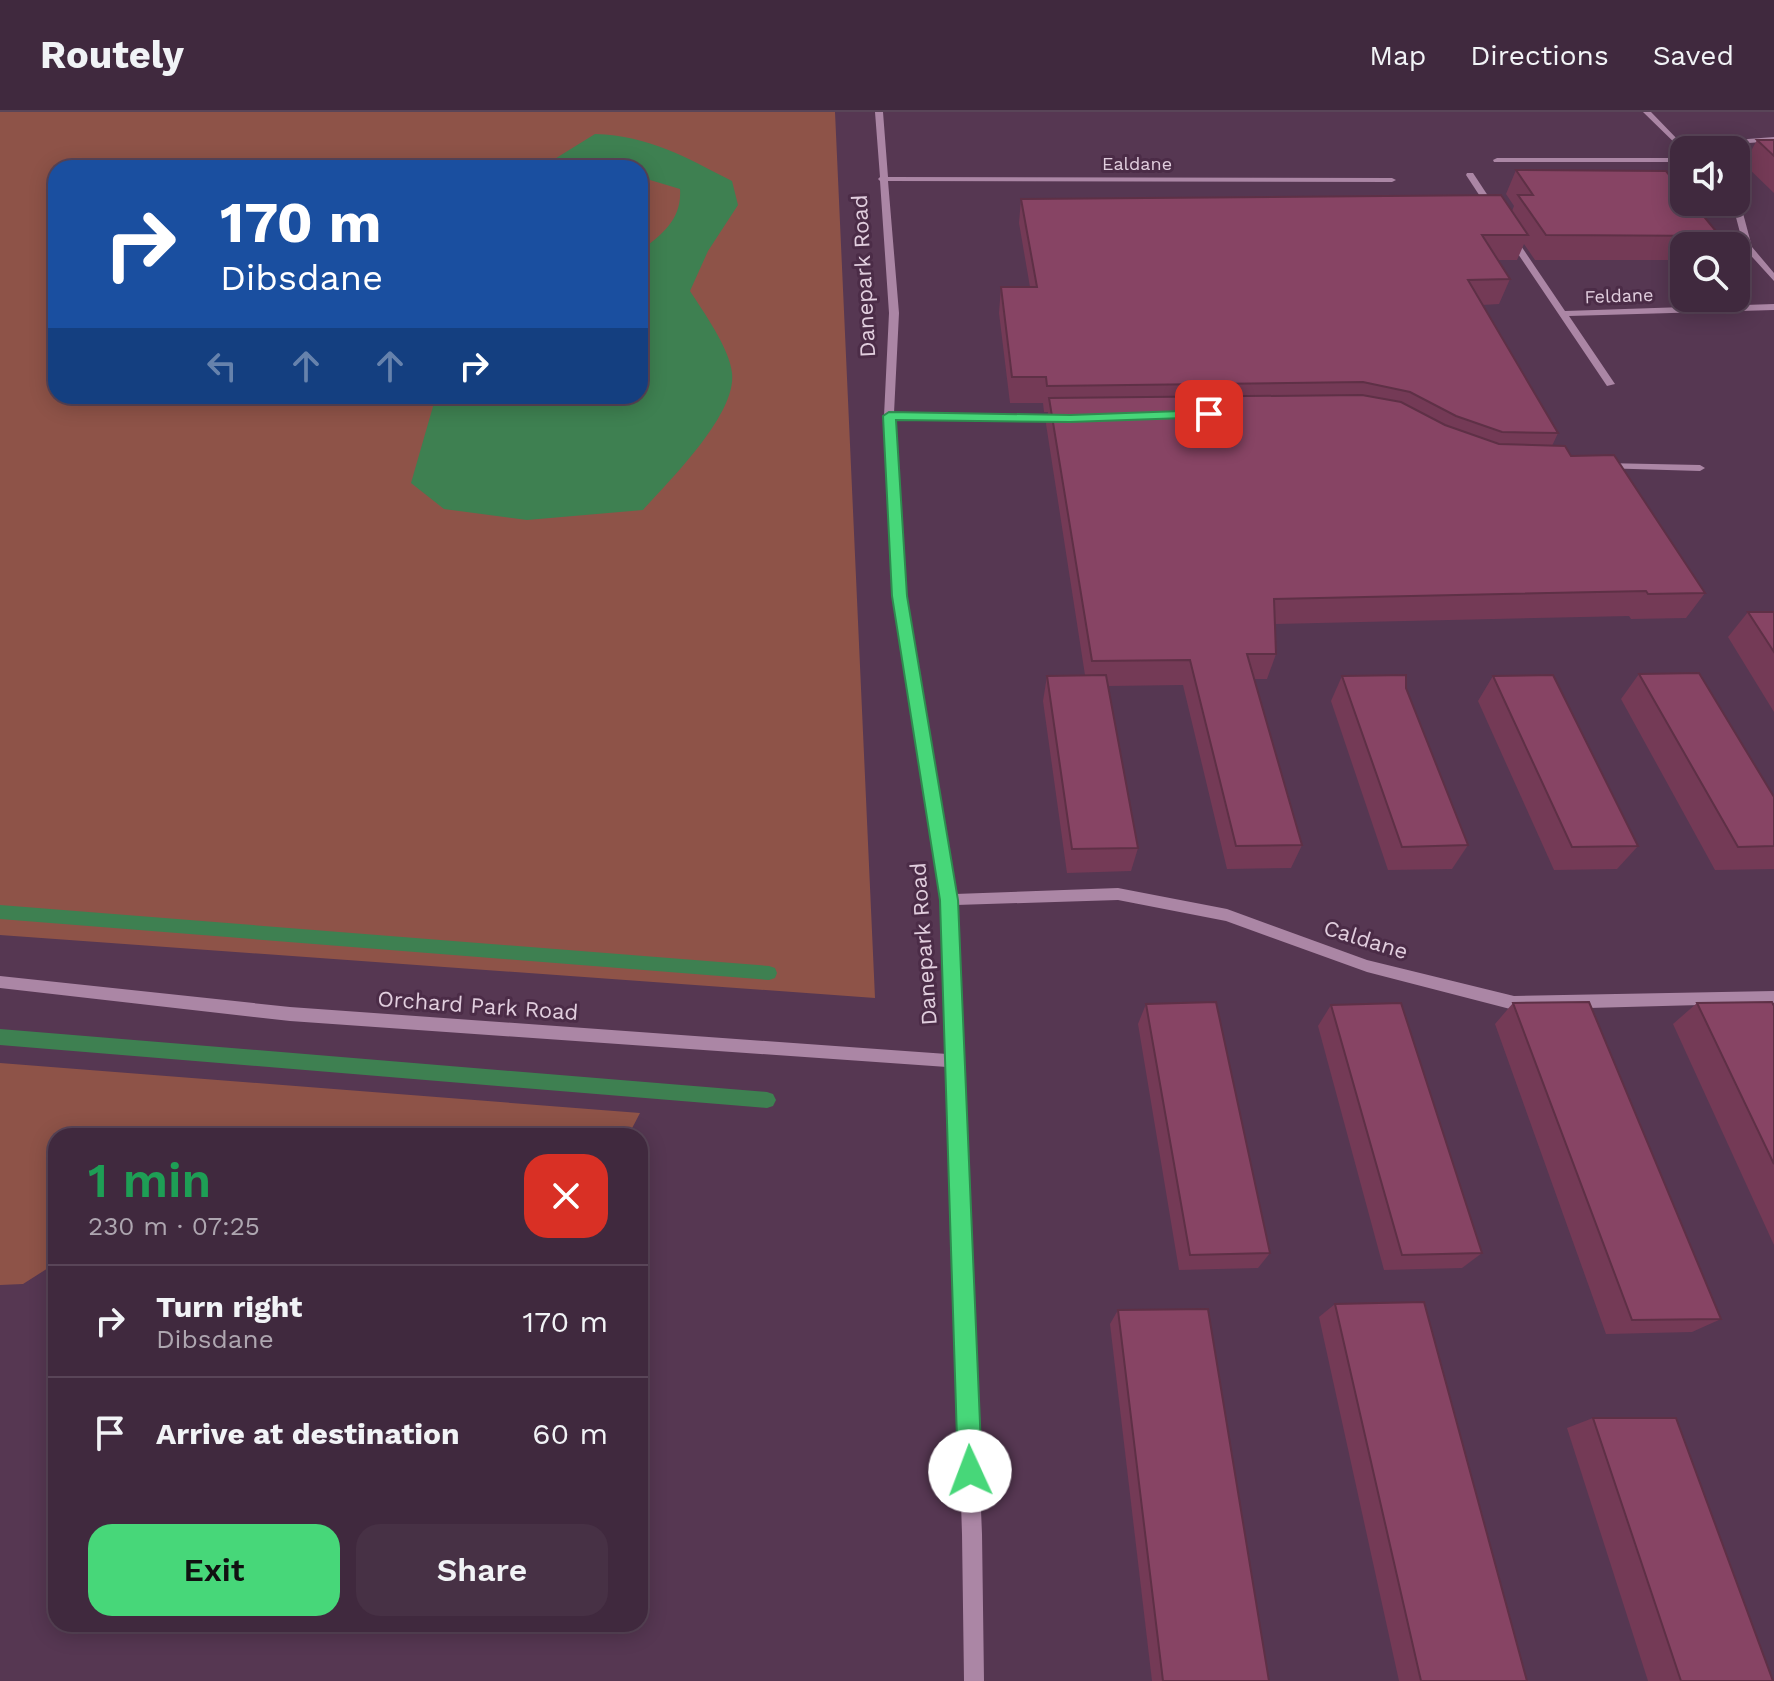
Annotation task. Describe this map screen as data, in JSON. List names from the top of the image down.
{
  "streets": {
    "street": [
      "Ealdane",
      "Danepark Road",
      "Feldane",
      "Caldane",
      "Orchard Park Road"
    ]
  },
  "crossings": [
    ["Ealdane", "Danepark Road"],
    ["Danepark Road", "Caldane"],
    ["Danepark Road", "Orchard Park Road"]
  ],
  "page": {
    "header": "Routely",
    "nav": ["Map", "Directions", "Saved"],
    "turn": ["170 m", "Dibsdane"],
    "heading": ["1 min", "230 m · 07:25"],
    "list": [
      {
        "name": "Turn right",
        "note": "Dibsdane",
        "value": "170 m"
      },
      {
        "name": "Arrive at destination",
        "value": "60 m"
      }
    ],
    "buttons": ["Exit", "Share"]
  }
}
